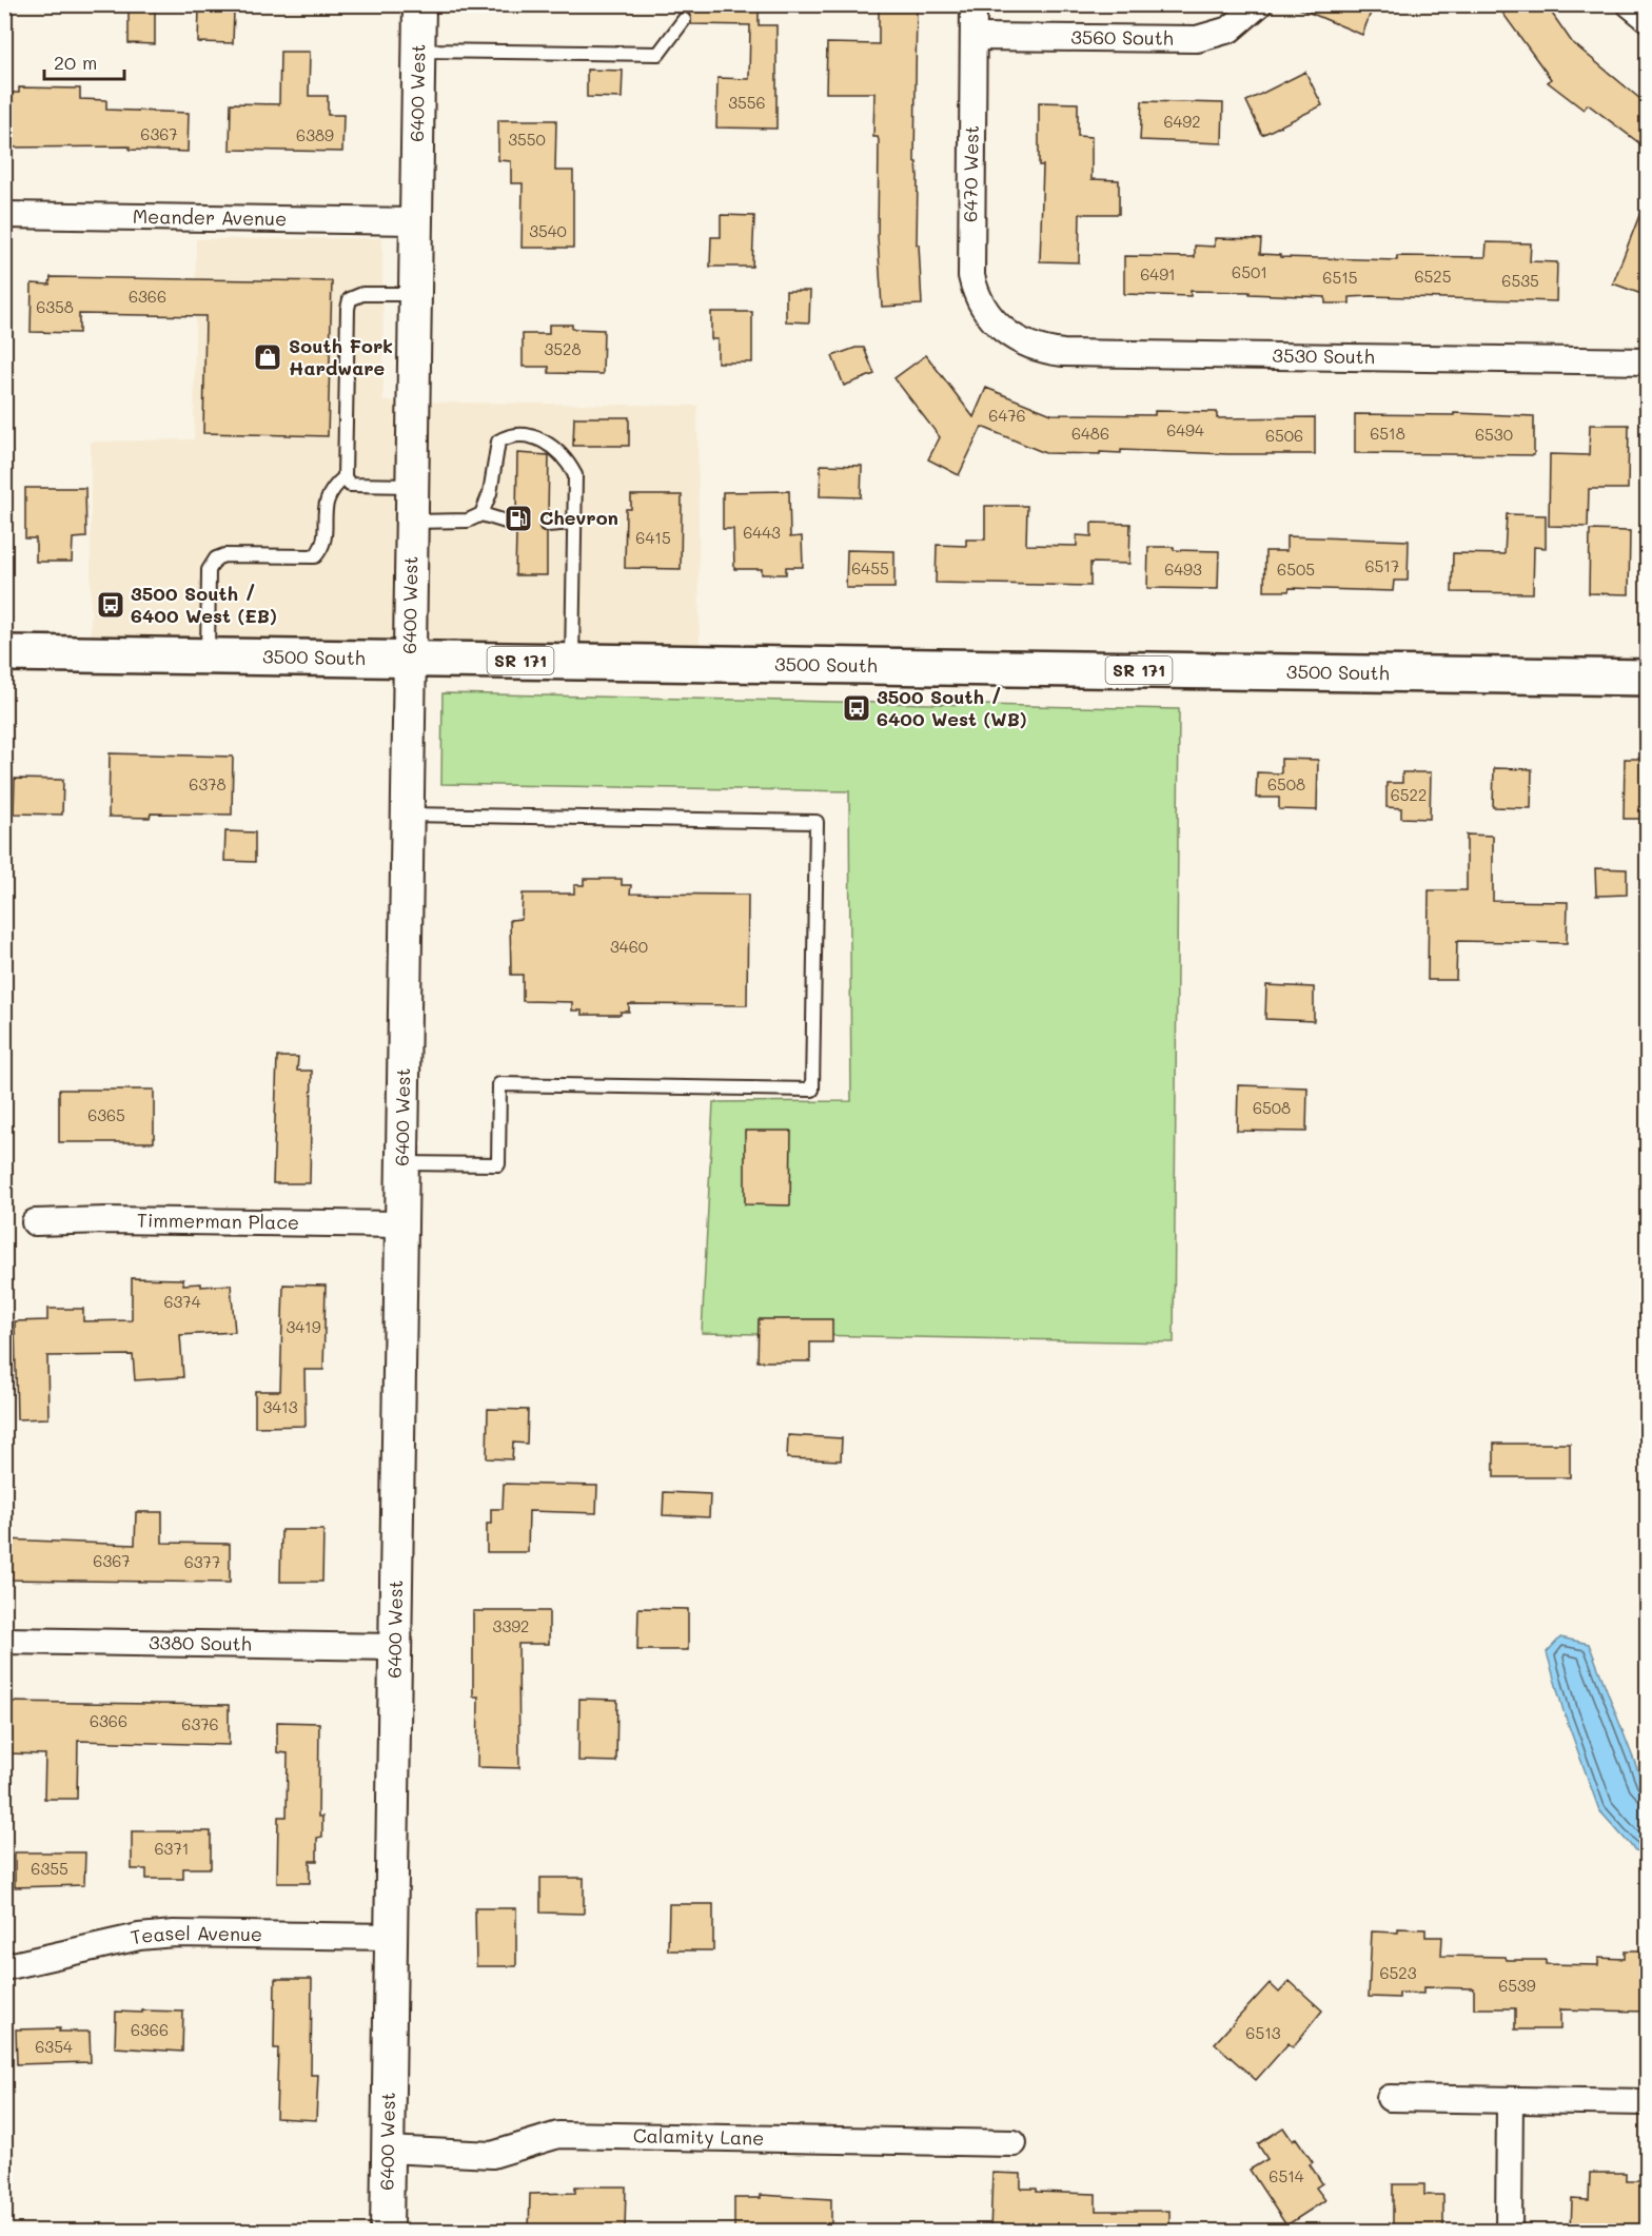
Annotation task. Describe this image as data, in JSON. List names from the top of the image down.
{
  "streets": {
    "main road": ["3500 South", "SR 171"],
    "street": [
      "3560 South",
      "6400 West",
      "6470 West",
      "Meander Avenue",
      "3530 South",
      "Timmerman Place",
      "3380 South",
      "Teasel Avenue",
      "Calamity Lane"
    ]
  },
  "crossings": [
    ["3560 South", "6470 West"],
    ["6400 West", "Meander Avenue"],
    ["6400 West", "3500 South"],
    ["6400 West", "Timmerman Place"],
    ["6400 West", "3380 South"],
    ["6400 West", "Teasel Avenue"],
    ["6400 West", "Calamity Lane"],
    ["6470 West", "3530 South"]
  ],
  "places": {
    "shop": ["South Fork Hardware"],
    "fuel station": ["Chevron"],
    "bus stop": ["3500 South / 6400 West (EB)", "3500 South / 6400 West (WB)"]
  },
  "house_numbers": [
    "3556",
    "6492",
    "6367",
    "6389",
    "3550",
    "3540",
    "6501",
    "6491",
    "6525",
    "6515",
    "6535",
    "6366",
    "6358",
    "3528",
    "6476",
    "6494",
    "6486",
    "6518",
    "6530",
    "6506",
    "6443",
    "6415",
    "6517",
    "6455",
    "6493",
    "6505",
    "6378",
    "6508",
    "6522",
    "3460",
    "6508",
    "6365",
    "6374",
    "3419",
    "3413",
    "6367",
    "6377",
    "3392",
    "6366",
    "6376",
    "6371",
    "6355",
    "6523",
    "6539",
    "6366",
    "6513",
    "6354",
    "6514"
  ],
  "scale_bar": "20 m"
}
